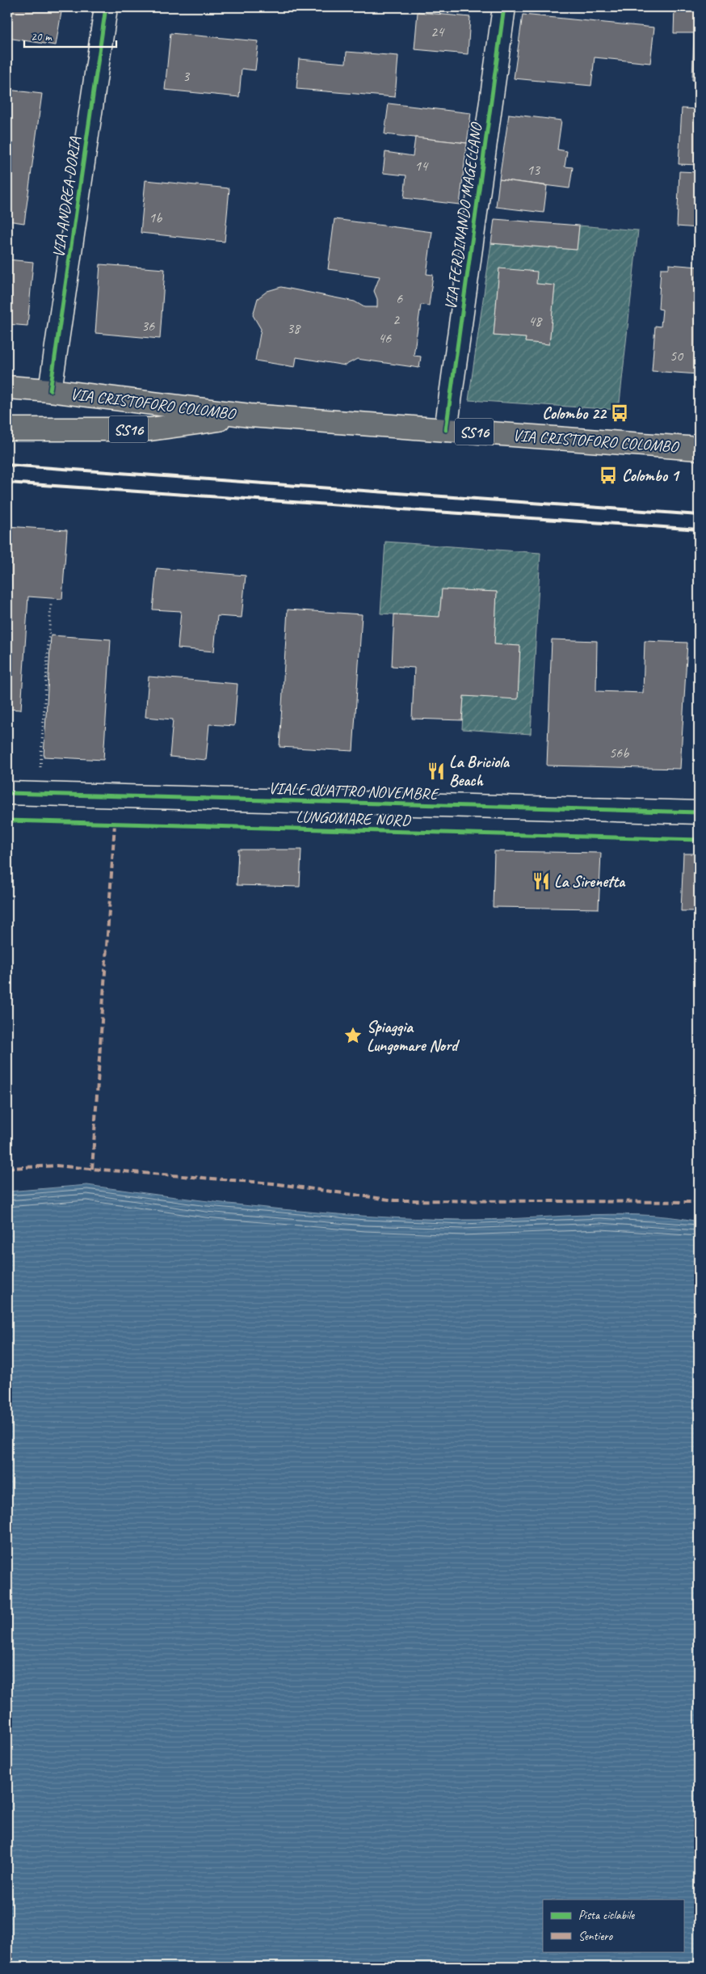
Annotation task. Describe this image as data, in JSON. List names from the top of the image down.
{
  "streets": {
    "main road": ["VIA CRISTOFORO COLOMBO", "SS16"],
    "street": ["VIA ANDREA DORIA", "VIA FERDINANDO MAGELLANO", "VIALE QUATTRO NOVEMBRE"],
    "cycle path": ["LUNGOMARE NORD"]
  },
  "crossings": [
    ["VIA ANDREA DORIA", "VIA CRISTOFORO COLOMBO"],
    ["VIA FERDINANDO MAGELLANO", "VIA CRISTOFORO COLOMBO"]
  ],
  "places": {
    "bus stop": ["Colombo 22", "Colombo 1"],
    "restaurant": ["La Briciola Beach", "La Sirenetta"],
    "place": ["Spiaggia Lungomare Nord"]
  },
  "house_numbers": [
    "24",
    "3",
    "14",
    "13",
    "1b",
    "6",
    "2",
    "48",
    "36",
    "38",
    "46",
    "50",
    "56b"
  ],
  "legend": ["Pista ciclabile", "Sentiero"],
  "scale_bar": "20 m"
}
